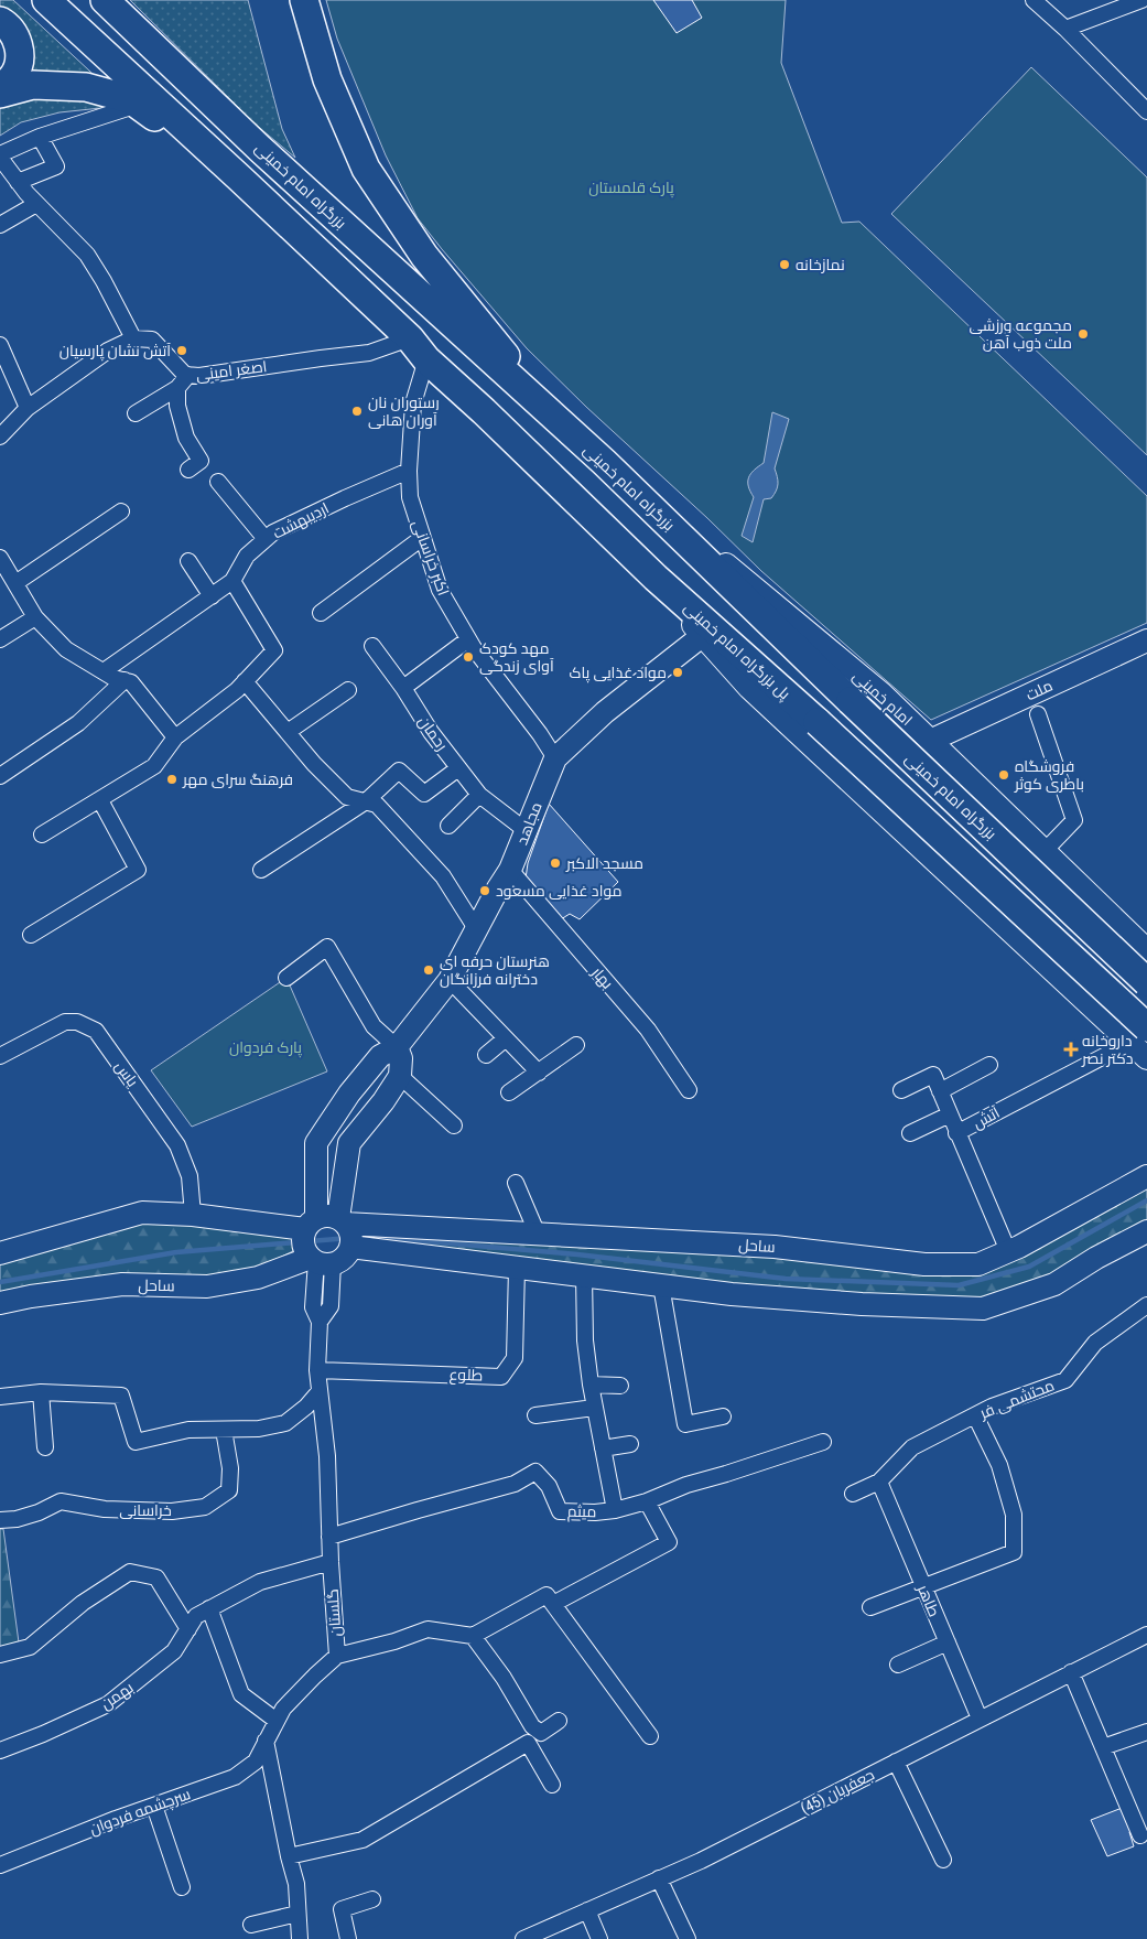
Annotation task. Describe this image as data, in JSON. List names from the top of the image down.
{
  "streets": {
    "highway": ["بزرگراه امام خمینی", "پل بزرگراه امام خمینی"],
    "street": [
      "اصغر امینی",
      "اردیبهشت",
      "اکبر خراسانی",
      "ملت",
      "امام خمینی",
      "رحمان",
      "مجاهد",
      "بهار",
      "یاس",
      "آتش",
      "ساحل",
      "طلوع",
      "محتشمی فر",
      "خراسانی",
      "میثم",
      "طاهر",
      "گلستان",
      "بهمن",
      "جعفریان (45)",
      "سرچشمه فردوان"
    ]
  },
  "crossings": [
    ["بزرگراه امام خمینی", "امام خمینی"],
    ["اصغر امینی", "اکبر خراسانی"],
    ["اردیبهشت", "اکبر خراسانی"],
    ["اکبر خراسانی", "مجاهد"],
    ["پل بزرگراه امام خمینی", "آتش"],
    ["ملت", "امام خمینی"],
    ["رحمان", "مجاهد"],
    ["مجاهد", "بهار"],
    ["مجاهد", "ساحل"],
    ["مجاهد", "گلستان"],
    ["یاس", "ساحل"],
    ["آتش", "ساحل"],
    ["ساحل", "گلستان"],
    ["طلوع", "گلستان"],
    ["محتشمی فر", "طاهر"],
    ["میثم", "گلستان"],
    ["طاهر", "جعفریان (45)"],
    ["گلستان", "بهمن"],
    ["گلستان", "سرچشمه فردوان"]
  ],
  "parks": ["پارک قلمستان", "پارک فردوان"],
  "places": {
    "other": [
      "نمازخانه",
      "مجموعه ورزشی ملت ذوب آهن",
      "آتش نشان پارسیان",
      "رستوران نان آوران هانی",
      "مهد کودک آوای زندگی",
      "مواد غذایی پاک",
      "فروشگاه باطری کوثر",
      "فرهنگ سرای مهر",
      "مسجد الاکبر",
      "مواد غذایی مسعود",
      "هنرستان حرفه ای دخترانه فرزانگان"
    ],
    "health": ["داروخانه دکتر نصر"]
  }
}
